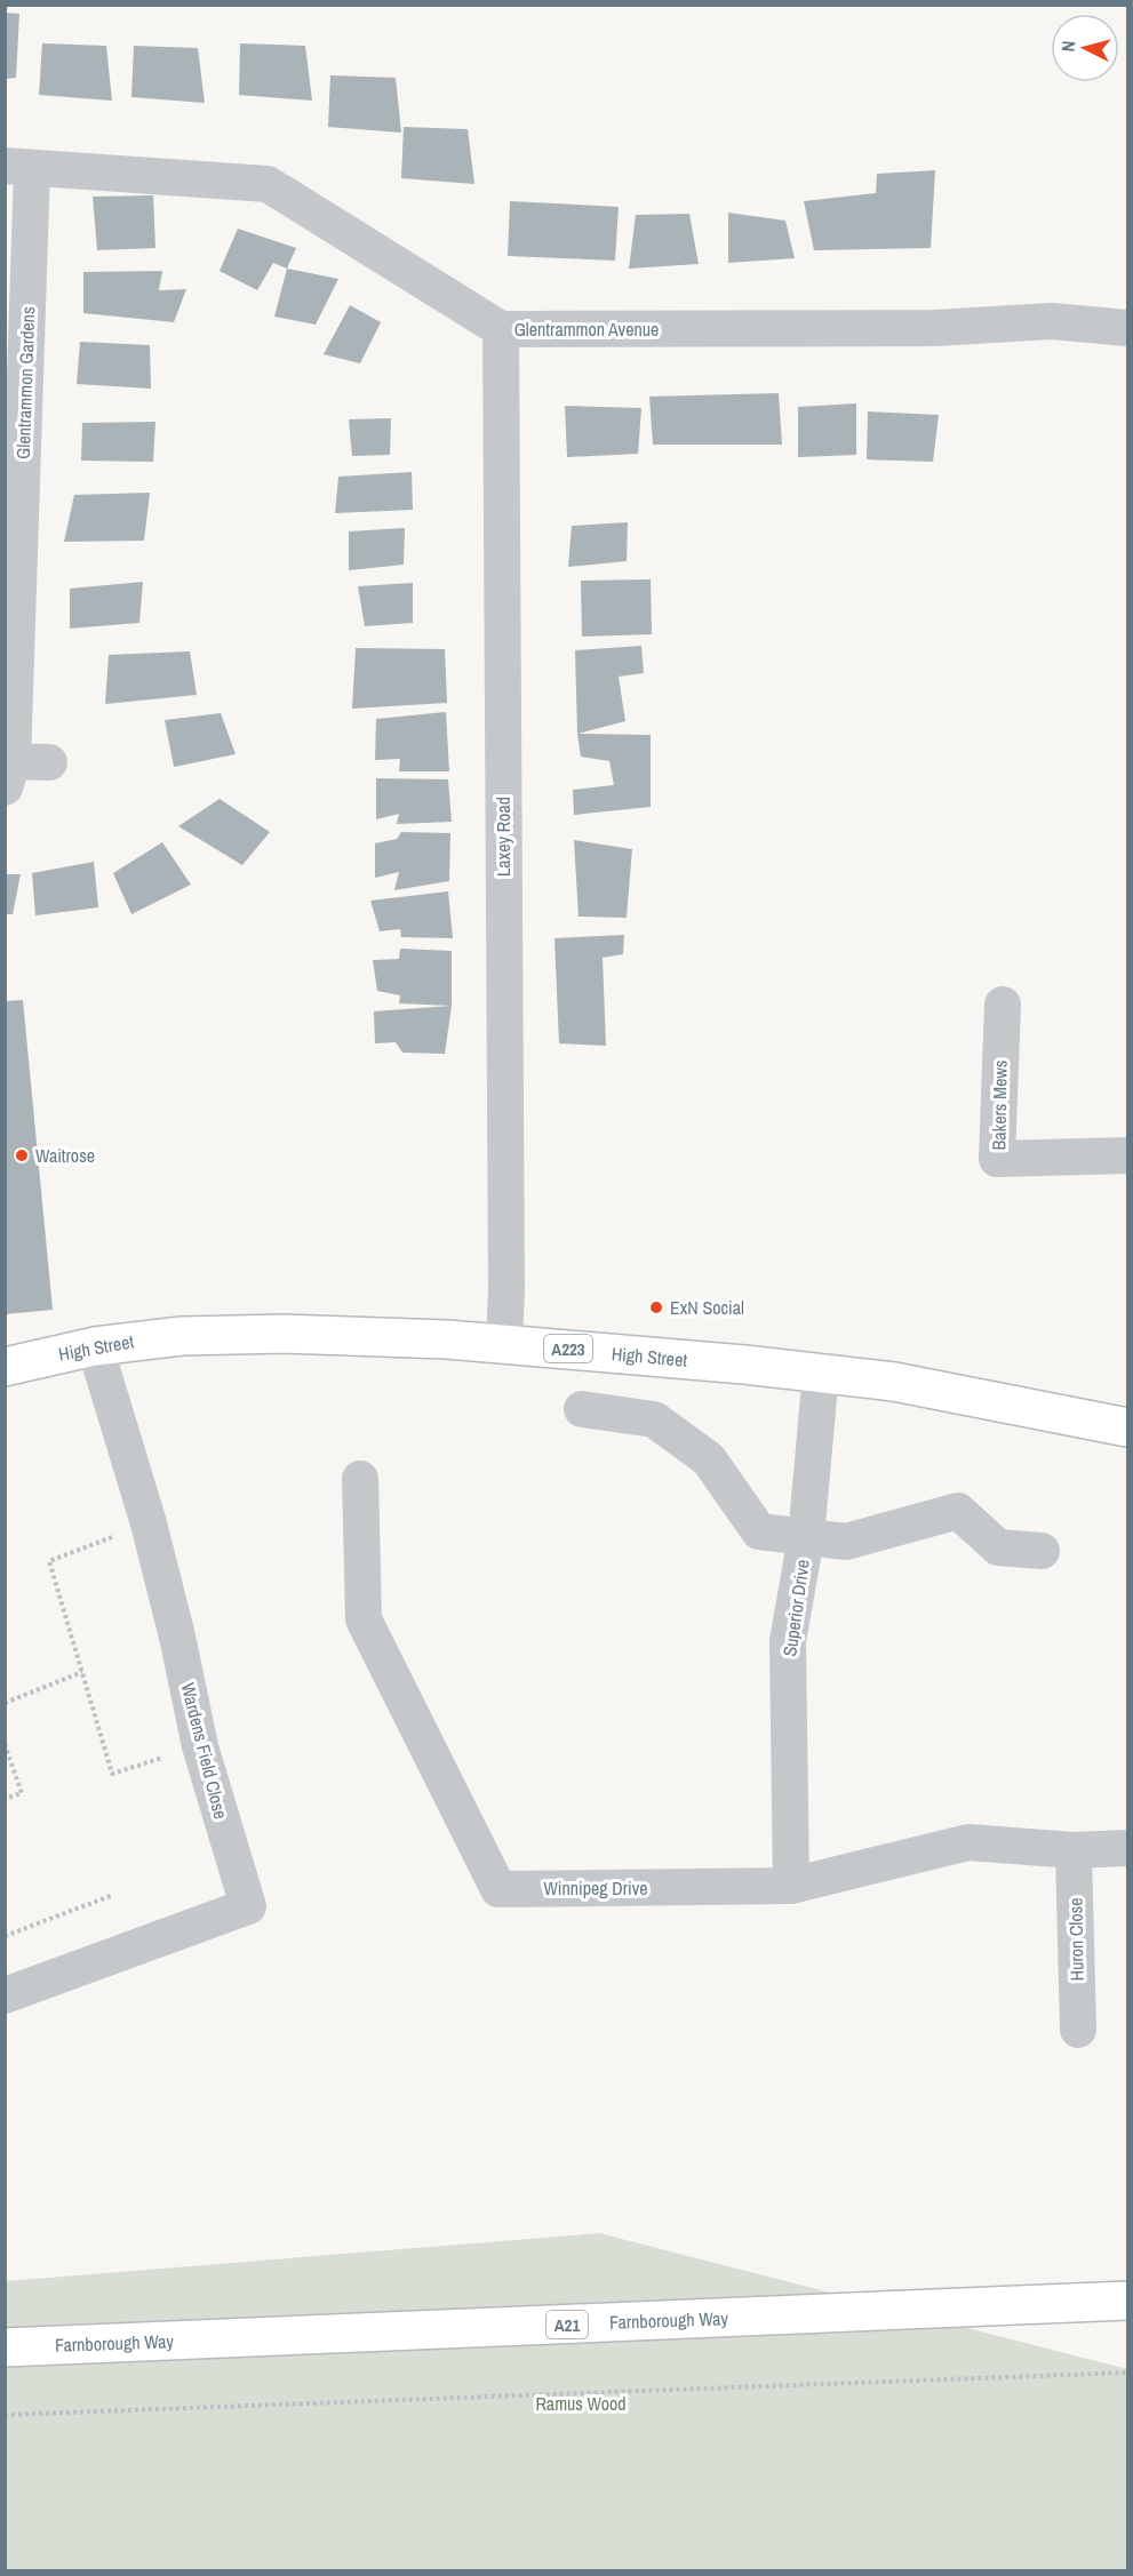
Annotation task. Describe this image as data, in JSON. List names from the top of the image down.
{
  "streets": {
    "main road": [
      "High Street",
      "A223",
      "Farnborough Way",
      "A21"
    ],
    "street": [
      "Glentrammon Avenue",
      "Glentrammon Gardens",
      "Laxey Road",
      "Bakers Mews",
      "Superior Drive",
      "Wardens Field Close",
      "Winnipeg Drive",
      "Huron Close"
    ]
  },
  "crossings": [
    ["Glentrammon Avenue", "Glentrammon Gardens"],
    ["Glentrammon Avenue", "Laxey Road"],
    ["Laxey Road", "High Street"],
    ["High Street", "Superior Drive"],
    ["High Street", "Wardens Field Close"],
    ["Superior Drive", "Winnipeg Drive"],
    ["Winnipeg Drive", "Huron Close"]
  ],
  "parks": ["Ramus Wood"],
  "places": ["Waitrose", "ExN Social"],
  "north": "left"
}
